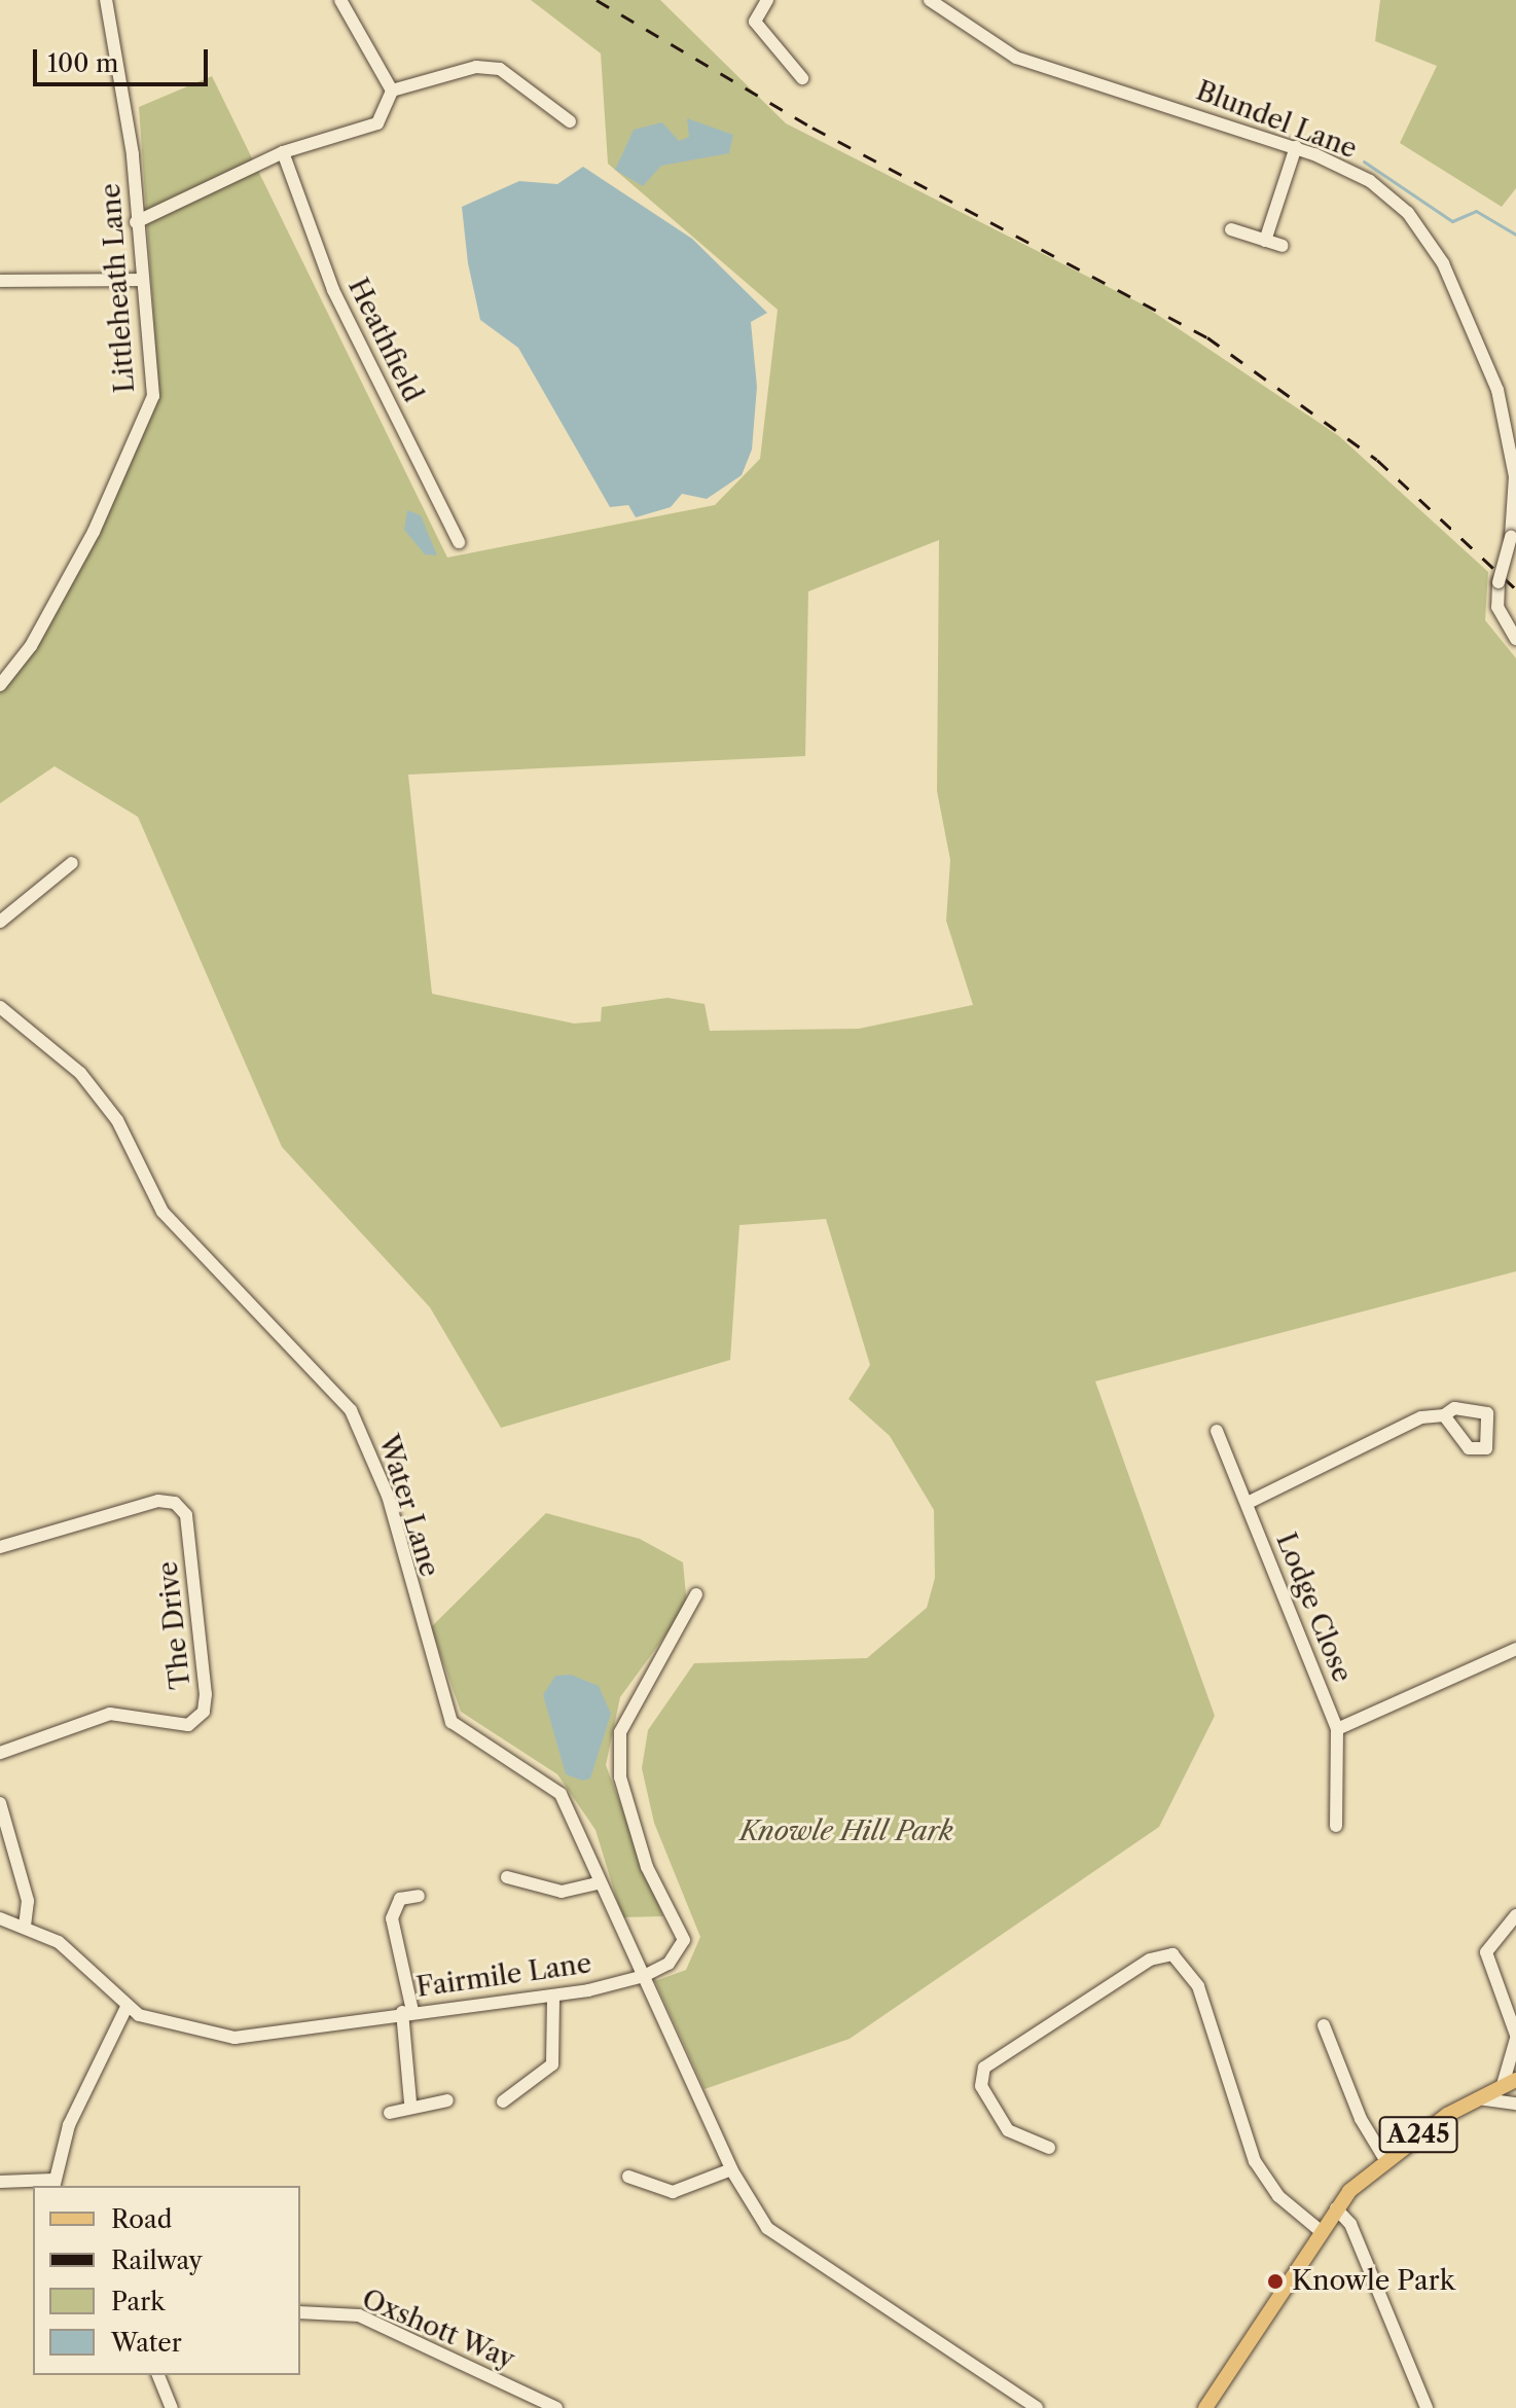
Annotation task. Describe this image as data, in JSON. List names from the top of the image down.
{
  "streets": {
    "main road": ["A245"],
    "street": [
      "Blundel Lane",
      "Littleheath Lane",
      "Heathfield",
      "Water Lane",
      "Lodge Close",
      "The Drive",
      "Fairmile Lane",
      "Oxshott Way"
    ]
  },
  "crossings": [
    ["Water Lane", "Fairmile Lane"]
  ],
  "parks": ["Knowle Hill Park"],
  "places": ["Knowle Park"],
  "legend": [
    "Road",
    "Railway",
    "Park",
    "Water"
  ],
  "scale_bar": "100 m"
}
